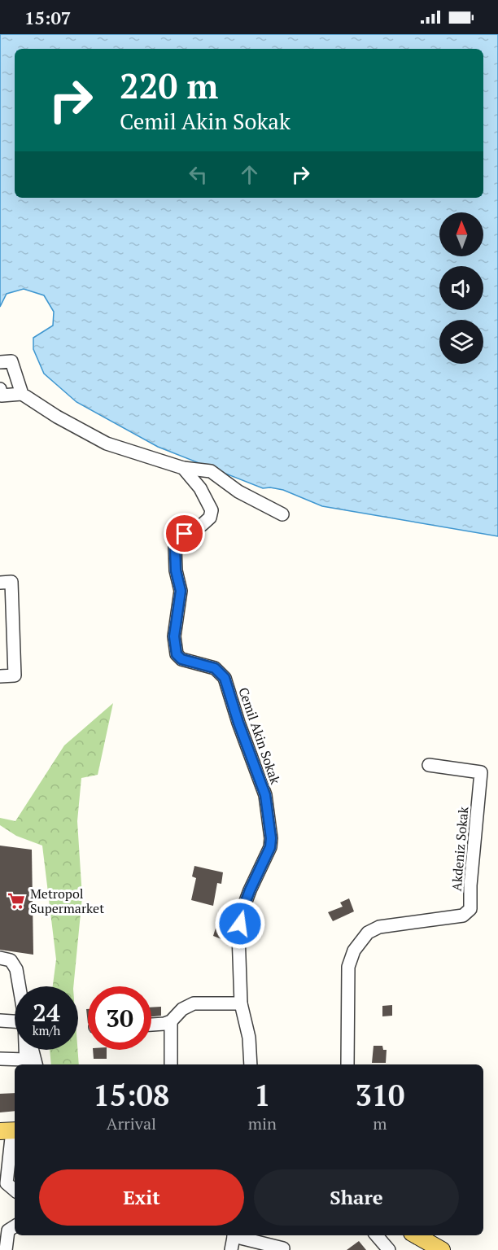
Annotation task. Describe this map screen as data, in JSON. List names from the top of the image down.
{
  "streets": {
    "street": ["Cemil Akin Sokak", "Akdeniz Sokak"]
  },
  "places": {
    "supermarket": ["Metropol Supermarket"]
  },
  "north": "top",
  "page": {
    "status": "15:07",
    "turn": ["220 m", "Cemil Akin Sokak"],
    "speed": "24 km/h",
    "limit": "30",
    "eta": [
      "15:08",
      "Arrival",
      "1",
      "min",
      "310",
      "m"
    ],
    "buttons": ["Exit", "Share"]
  }
}
